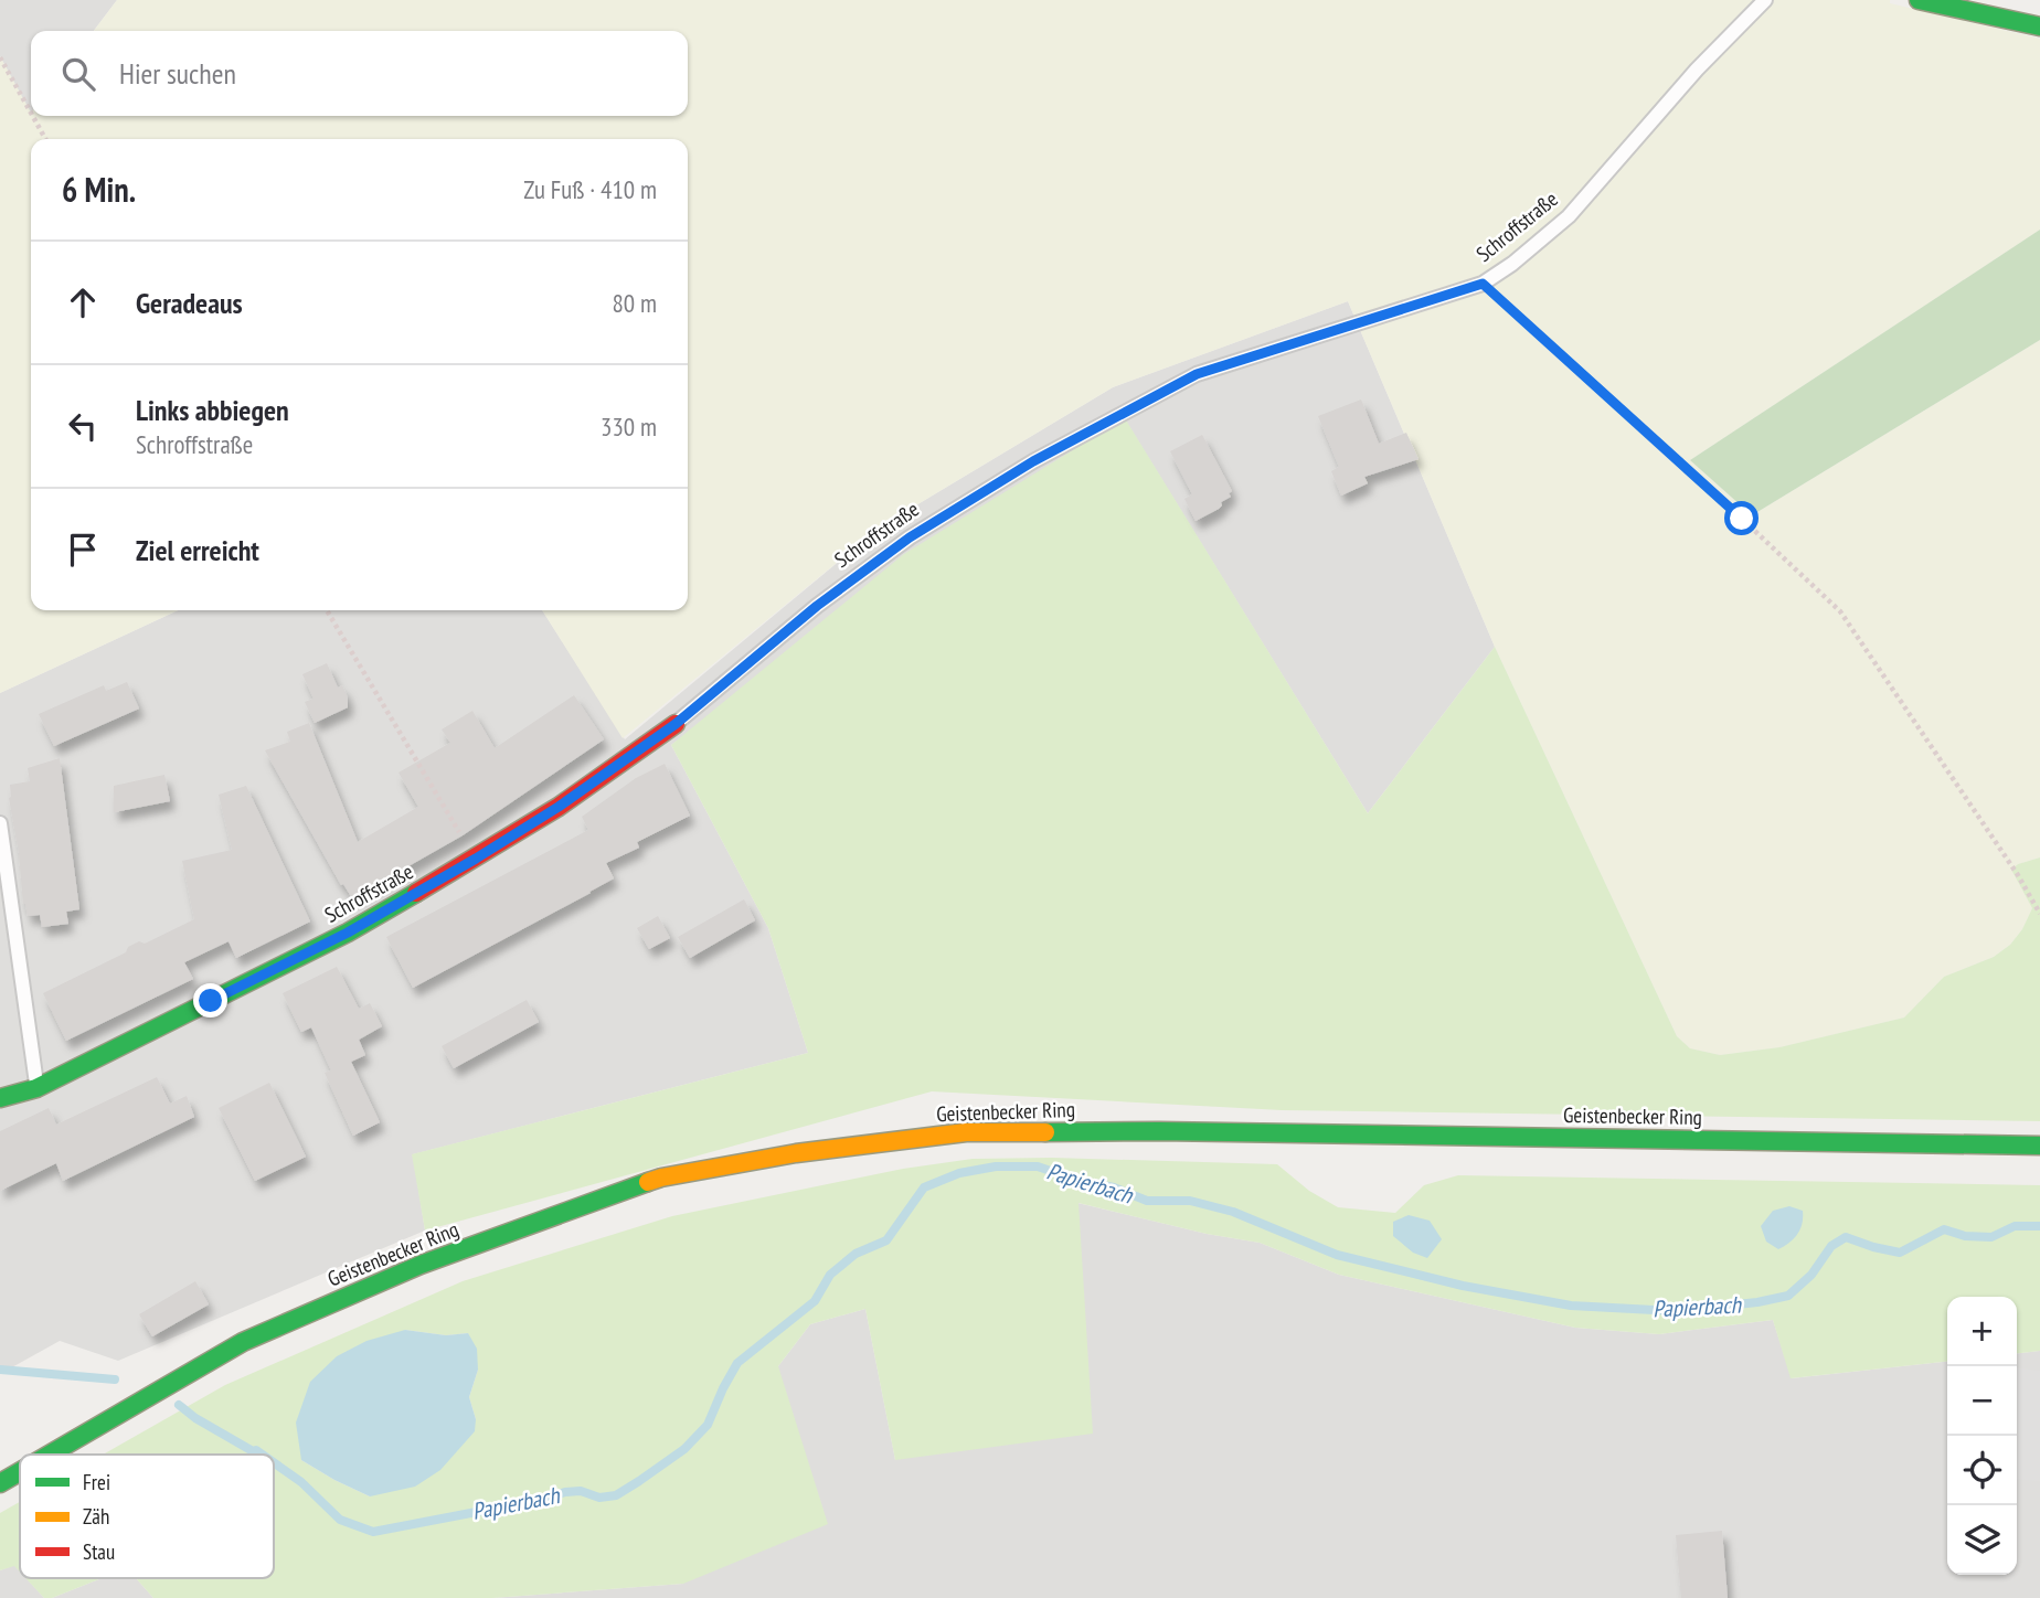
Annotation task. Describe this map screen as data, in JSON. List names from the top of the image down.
{
  "streets": {
    "main road": ["Schroffstraße", "Geistenbecker Ring"]
  },
  "water": ["Papierbach"],
  "legend": ["Frei", "Zäh", "Stau"],
  "page": {
    "search": "Hier suchen",
    "heading": ["6 Min.", "Zu Fuß · 410 m"],
    "list": [
      ["Geradeaus", "80 m"],
      ["Links abbiegen", "Schroffstraße", "330 m"],
      "Ziel erreicht"
    ],
    "map_buttons": ["+", "−"]
  }
}
